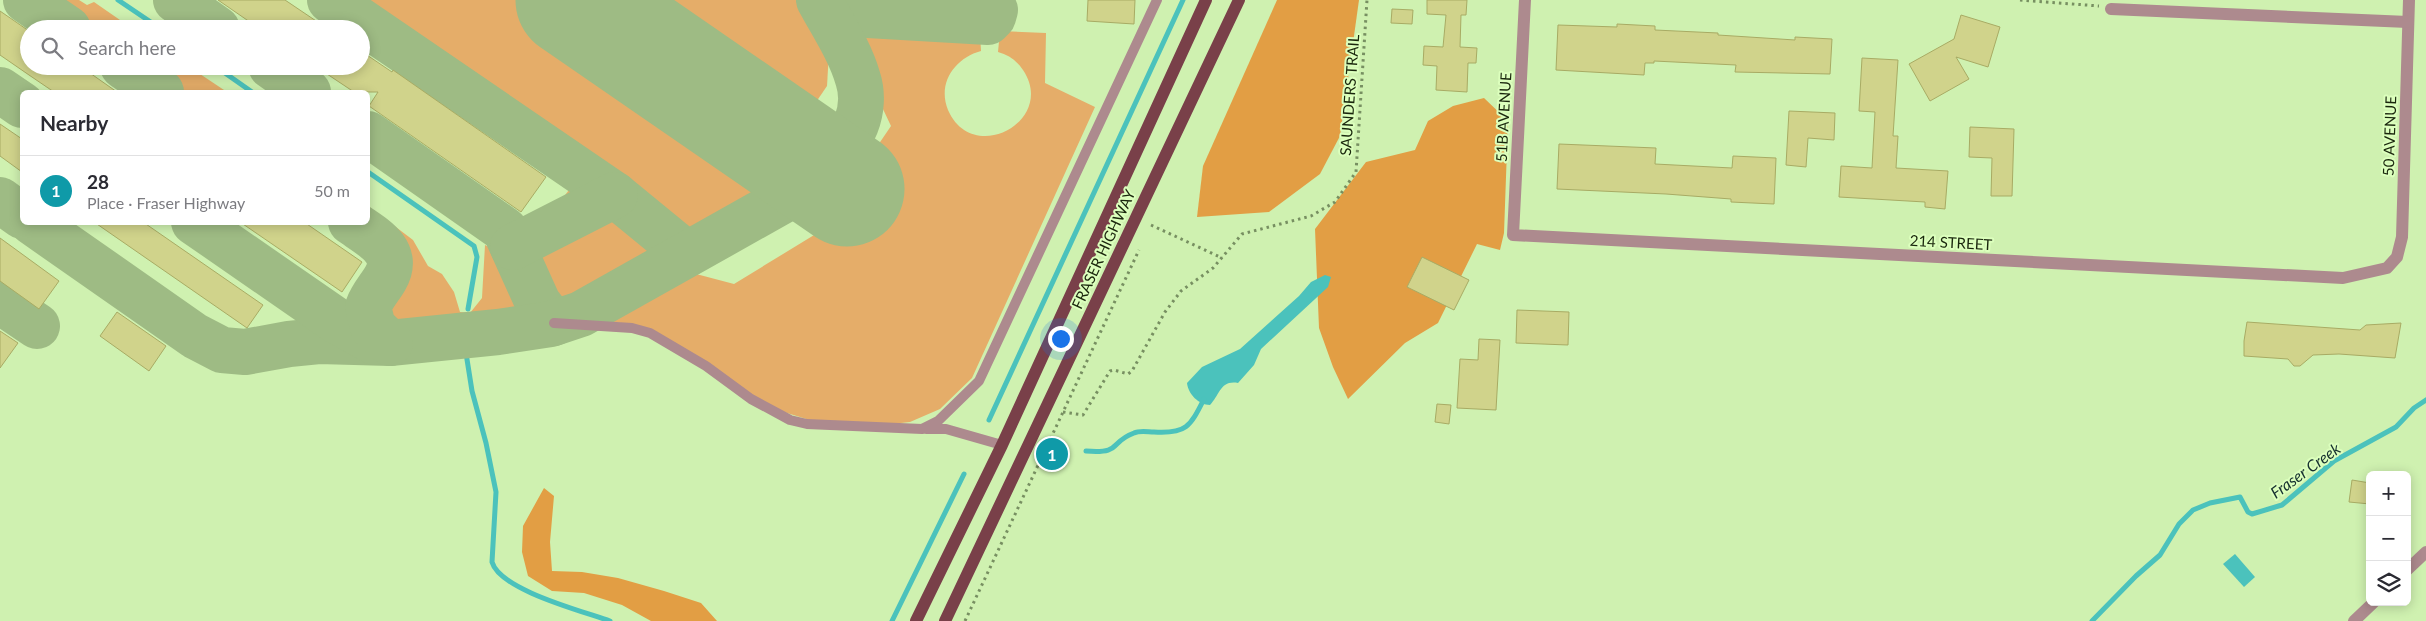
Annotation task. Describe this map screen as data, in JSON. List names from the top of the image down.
{
  "streets": {
    "main road": ["FRASER HIGHWAY"],
    "street": ["51B AVENUE", "50 AVENUE", "214 STREET"],
    "path": ["SAUNDERS TRAIL"]
  },
  "crossings": [
    ["51B AVENUE", "214 STREET"],
    ["50 AVENUE", "214 STREET"]
  ],
  "water": ["Fraser Creek"],
  "page": {
    "search": "Search here",
    "heading": "Nearby",
    "list": [
      {
        "mark": "1",
        "name": "28",
        "note": "Place · Fraser Highway",
        "value": "50 m"
      }
    ],
    "pins": "1",
    "map_buttons": ["+", "−"]
  }
}
